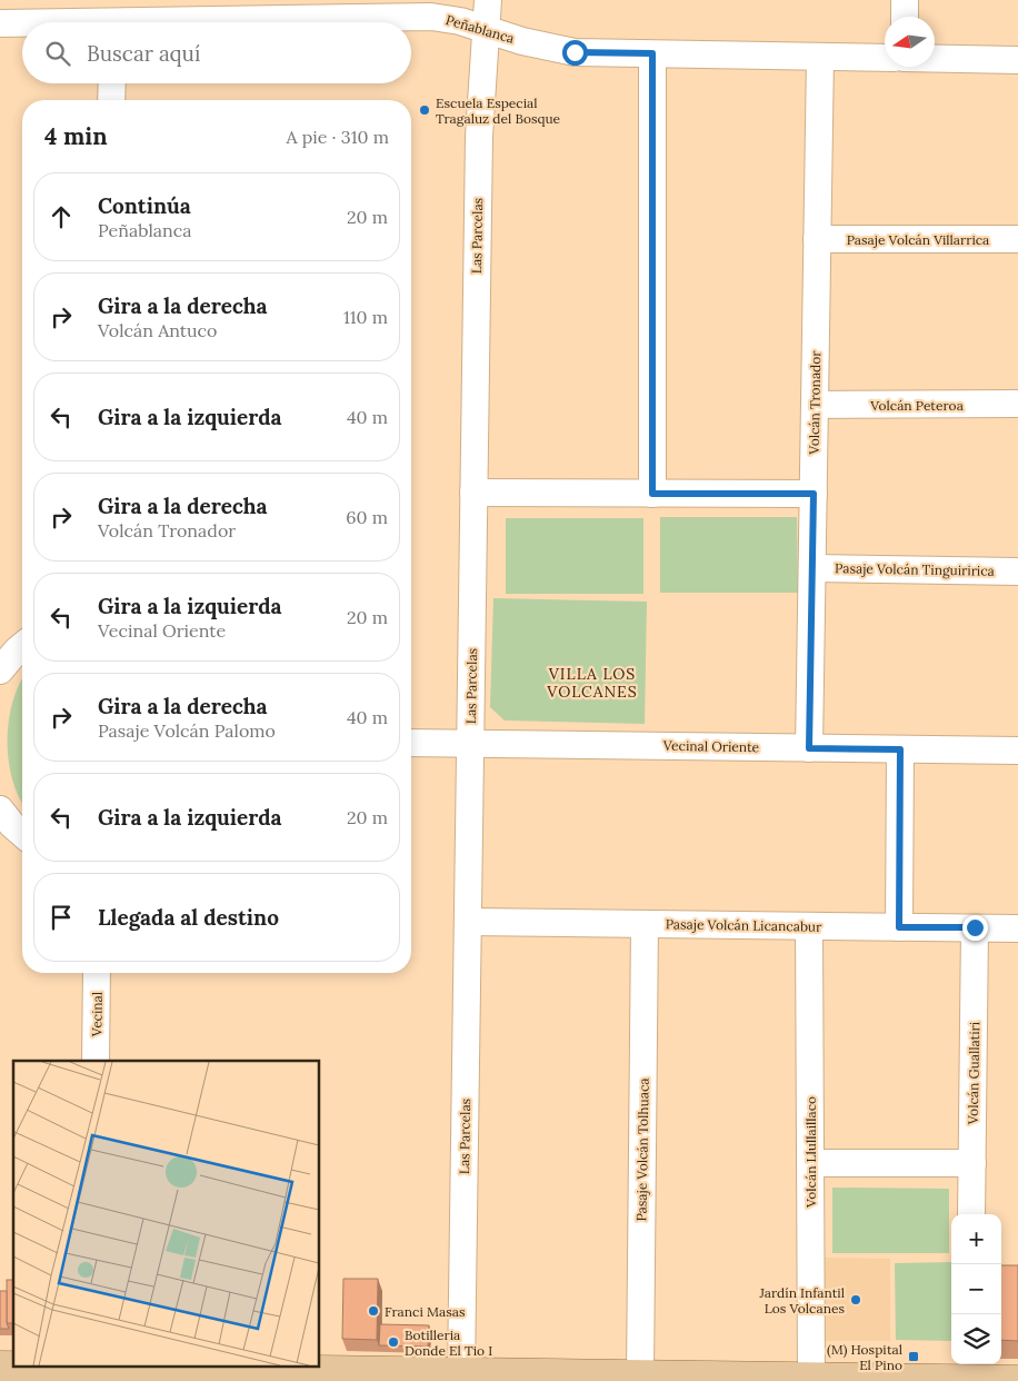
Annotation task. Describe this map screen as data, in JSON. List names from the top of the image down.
{
  "streets": {
    "street": [
      "Peñablanca",
      "Las Parcelas",
      "Pasaje Volcán Villarrica",
      "Volcán Tronador",
      "Volcán Peteroa",
      "Pasaje Volcán Tinguiririca",
      "Vecinal Oriente",
      "Pasaje Volcán Licancabur",
      "Vecinal",
      "Volcán Guallatiri",
      "Pasaje Volcán Tolhuaca",
      "Volcán Llullaillaco"
    ]
  },
  "crossings": [
    ["Peñablanca", "Las Parcelas"],
    ["Peñablanca", "Volcán Tronador"],
    ["Las Parcelas", "Vecinal Oriente"],
    ["Las Parcelas", "Pasaje Volcán Licancabur"],
    ["Pasaje Volcán Villarrica", "Volcán Tronador"],
    ["Volcán Tronador", "Volcán Peteroa"],
    ["Volcán Tronador", "Pasaje Volcán Tinguiririca"],
    ["Volcán Tronador", "Vecinal Oriente"],
    ["Pasaje Volcán Licancabur", "Volcán Guallatiri"],
    ["Pasaje Volcán Licancabur", "Pasaje Volcán Tolhuaca"],
    ["Pasaje Volcán Licancabur", "Volcán Llullaillaco"]
  ],
  "districts": ["VILLA LOS VOLCANES"],
  "places": {
    "other": [
      "Escuela Especial Tragaluz del Bosque",
      "Jardín Infantil Los Volcanes",
      "Franci Masas",
      "Botilleria Donde El Tio I"
    ],
    "transit": ["(M) Hospital El Pino"]
  },
  "north": "left",
  "page": {
    "search": "Buscar aquí",
    "heading": ["4 min", "A pie · 310 m"],
    "list": [
      ["Continúa", "Peñablanca", "20 m"],
      ["Gira a la derecha", "Volcán Antuco", "110 m"],
      ["Gira a la izquierda", "40 m"],
      ["Gira a la derecha", "Volcán Tronador", "60 m"],
      ["Gira a la izquierda", "Vecinal Oriente", "20 m"],
      ["Gira a la derecha", "Pasaje Volcán Palomo", "40 m"],
      ["Gira a la izquierda", "20 m"],
      "Llegada al destino"
    ],
    "map_buttons": ["+", "−"]
  }
}
